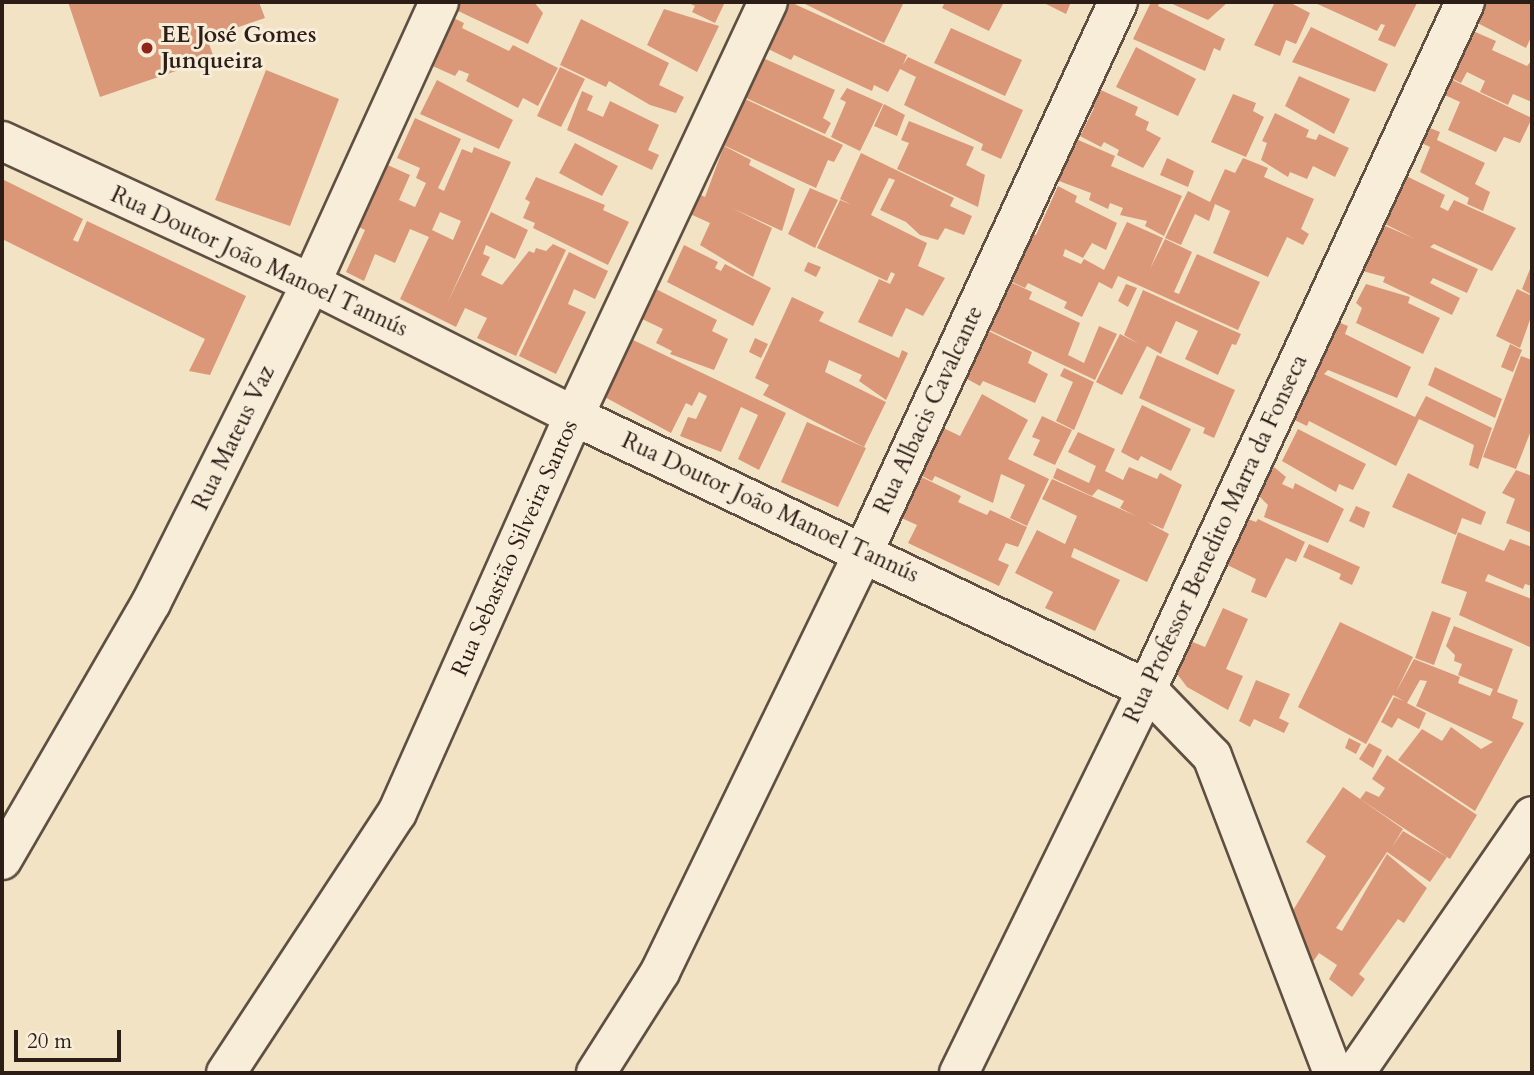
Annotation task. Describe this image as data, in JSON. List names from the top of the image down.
{
  "streets": {
    "street": [
      "Rua Doutor João Manoel Tannús",
      "Rua Albacis Cavalcante",
      "Rua Mateus Vaz",
      "Rua Professor Benedito Marra da Fonseca",
      "Rua Sebastião Silveira Santos"
    ]
  },
  "crossings": [
    ["Rua Doutor João Manoel Tannús", "Rua Albacis Cavalcante"],
    ["Rua Doutor João Manoel Tannús", "Rua Mateus Vaz"],
    ["Rua Doutor João Manoel Tannús", "Rua Professor Benedito Marra da Fonseca"],
    ["Rua Doutor João Manoel Tannús", "Rua Sebastião Silveira Santos"]
  ],
  "places": ["EE José Gomes Junqueira"],
  "scale_bar": "20 m"
}
